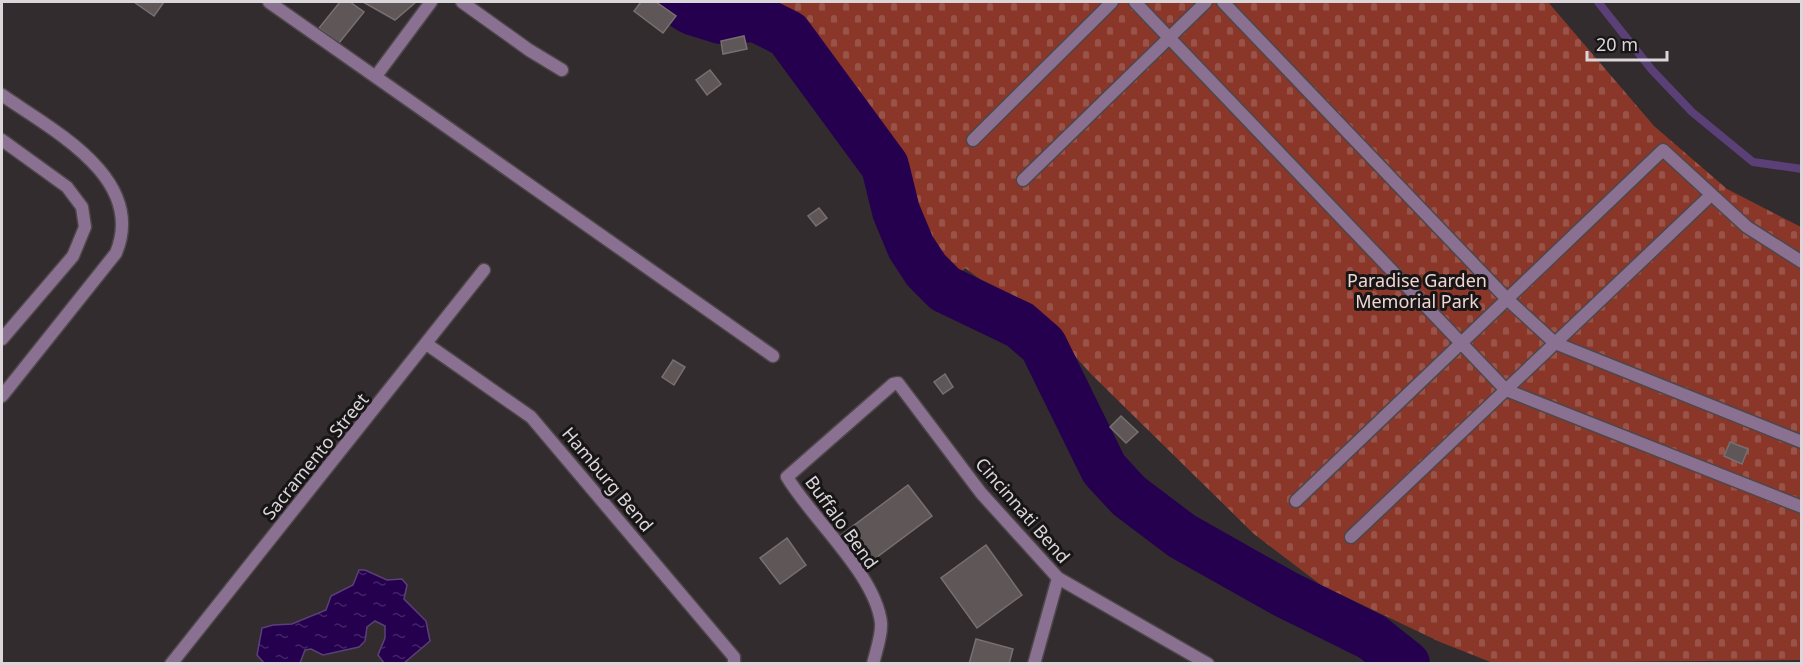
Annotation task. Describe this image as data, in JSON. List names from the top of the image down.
{
  "streets": {
    "street": [
      "Sacramento Street",
      "Hamburg Bend",
      "Cincinnati Bend",
      "Buffalo Bend"
    ]
  },
  "crossings": [
    ["Sacramento Street", "Hamburg Bend"],
    ["Cincinnati Bend", "Buffalo Bend"]
  ],
  "parks": ["Paradise Garden Memorial Park"],
  "scale_bar": "20 m"
}
